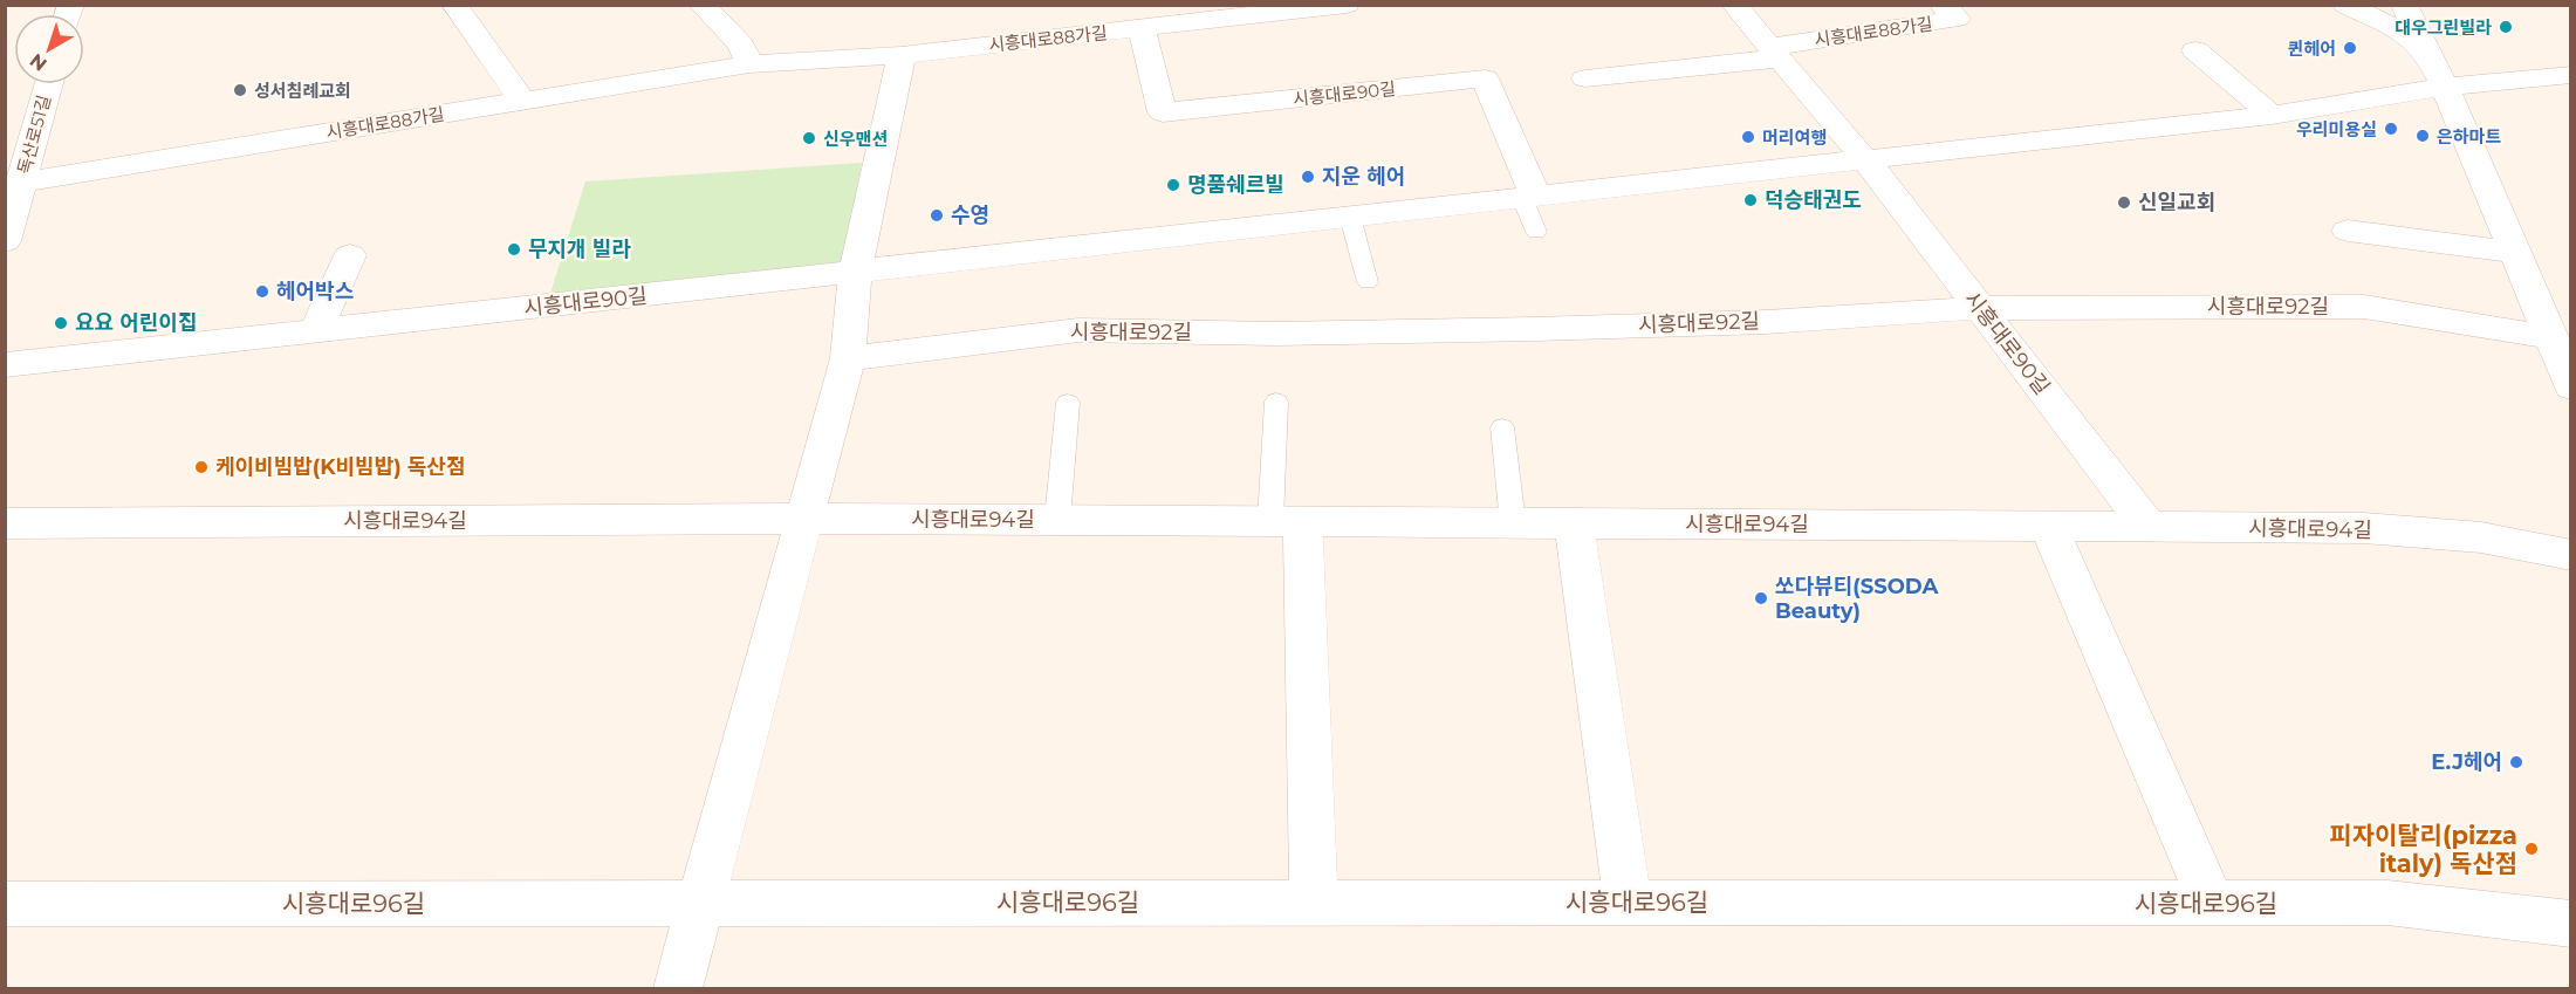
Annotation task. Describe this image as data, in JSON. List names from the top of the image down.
{
  "streets": {
    "street": [
      "시흥대로88가길",
      "시흥대로90길",
      "독산로51길",
      "시흥대로92길",
      "시흥대로94길",
      "시흥대로96길"
    ]
  },
  "crossings": [
    ["시흥대로88가길", "시흥대로90길"],
    ["시흥대로88가길", "독산로51길"],
    ["시흥대로90길", "시흥대로92길"],
    ["시흥대로90길", "시흥대로94길"]
  ],
  "places": [
    "대우그린빌라",
    "퀸헤어",
    "성서침례교회",
    "우리미용실",
    "은하마트",
    "머리여행",
    "신우맨션",
    "지운 헤어",
    "명품쉐르빌",
    "덕승태권도",
    "신일교회",
    "수영",
    "무지개 빌라",
    "헤어박스",
    "요요 어린이집",
    "케이비빔밥(K비빔밥) 독산점",
    "쏘다뷰티(SSODA Beauty)",
    "E.J헤어",
    "피자이탈리(pizza italy) 독산점"
  ],
  "north": "bottom left"
}
